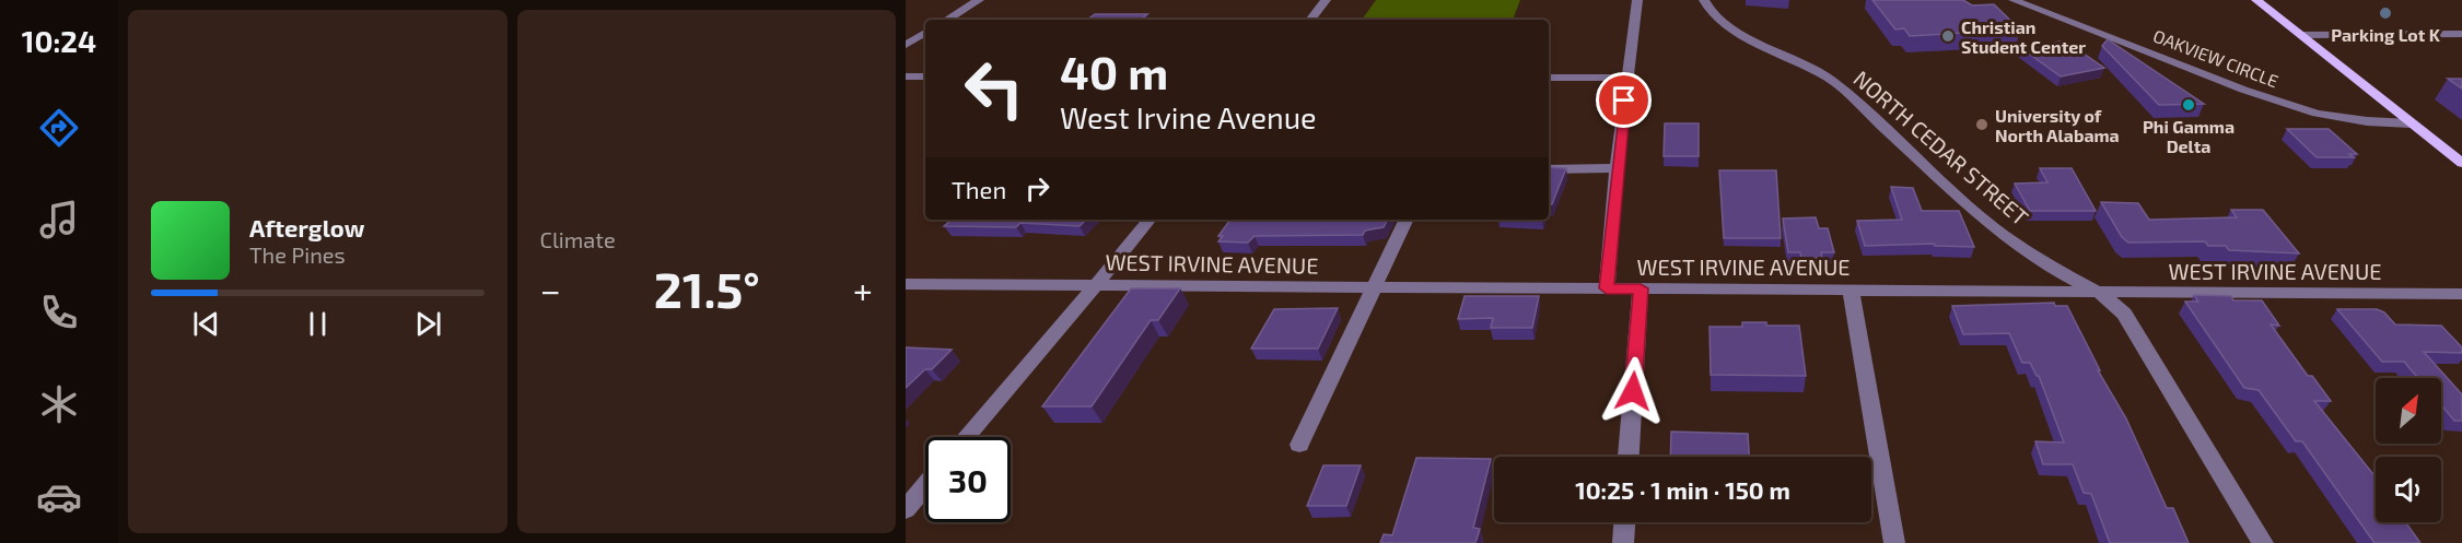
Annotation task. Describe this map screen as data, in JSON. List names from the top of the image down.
{
  "streets": {
    "street": ["OAKVIEW CIRCLE", "NORTH CEDAR STREET", "WEST IRVINE AVENUE"]
  },
  "crossings": [
    ["NORTH CEDAR STREET", "WEST IRVINE AVENUE"]
  ],
  "places": [
    "Parking Lot K",
    "Christian Student Center",
    "Phi Gamma Delta",
    "University of North Alabama"
  ],
  "north": "top right",
  "page": {
    "tabs": "10:24",
    "tile": "Climate",
    "turn": ["40 m", "West Irvine Avenue"],
    "then": "Then",
    "song": ["Afterglow", "The Pines"],
    "heat": ["−", "21.5°", "+"],
    "limit": "30",
    "trip": "10:25 · 1 min · 150 m"
  }
}
